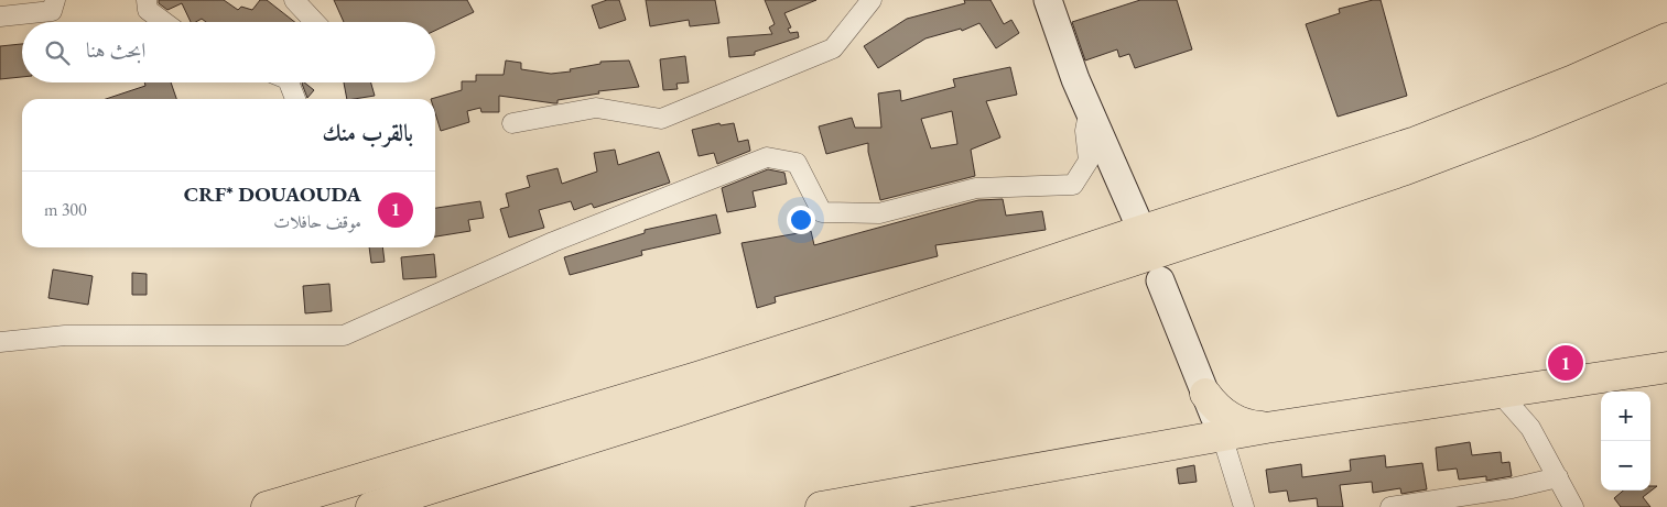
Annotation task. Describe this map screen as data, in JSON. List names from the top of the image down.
{
  "page": {
    "search": "ابحث هنا",
    "heading": "بالقرب منك",
    "list": [
      {
        "mark": "1",
        "name": "CRF* DOUAOUDA",
        "note": "موقف حافلات",
        "value": "300 m"
      }
    ],
    "pins": "1",
    "map_buttons": ["+", "−"]
  }
}
